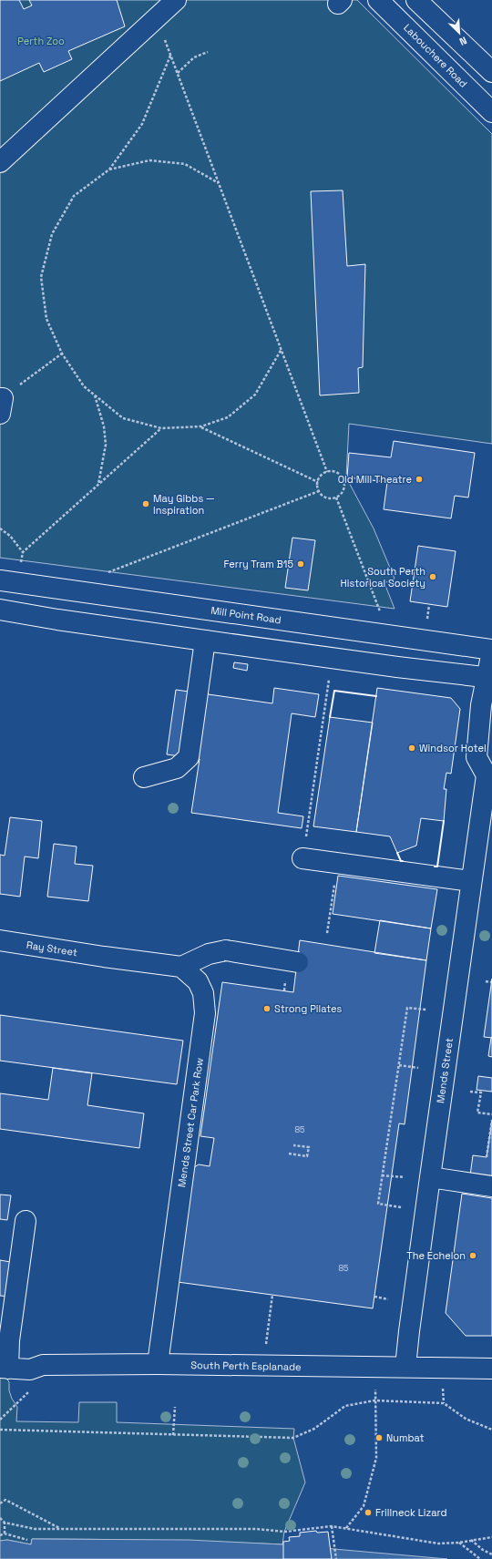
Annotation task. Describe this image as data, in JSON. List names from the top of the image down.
{
  "streets": {
    "street": [
      "Labouchere Road",
      "Mill Point Road",
      "Ray Street",
      "Mends Street",
      "Mends Street Car Park Row",
      "South Perth Esplanade"
    ]
  },
  "crossings": [
    ["Mill Point Road", "Mends Street"],
    ["Ray Street", "Mends Street Car Park Row"],
    ["Mends Street", "South Perth Esplanade"],
    ["Mends Street Car Park Row", "South Perth Esplanade"]
  ],
  "parks": ["Perth Zoo"],
  "places": [
    "Old Mill Theatre",
    "May Gibbs — Inspiration",
    "Ferry Tram B15",
    "South Perth Historical Society",
    "Windsor Hotel",
    "Strong Pilates",
    "The Echelon",
    "Numbat",
    "Frillneck Lizard"
  ],
  "house_numbers": ["85", "85"],
  "north": "bottom right"
}
